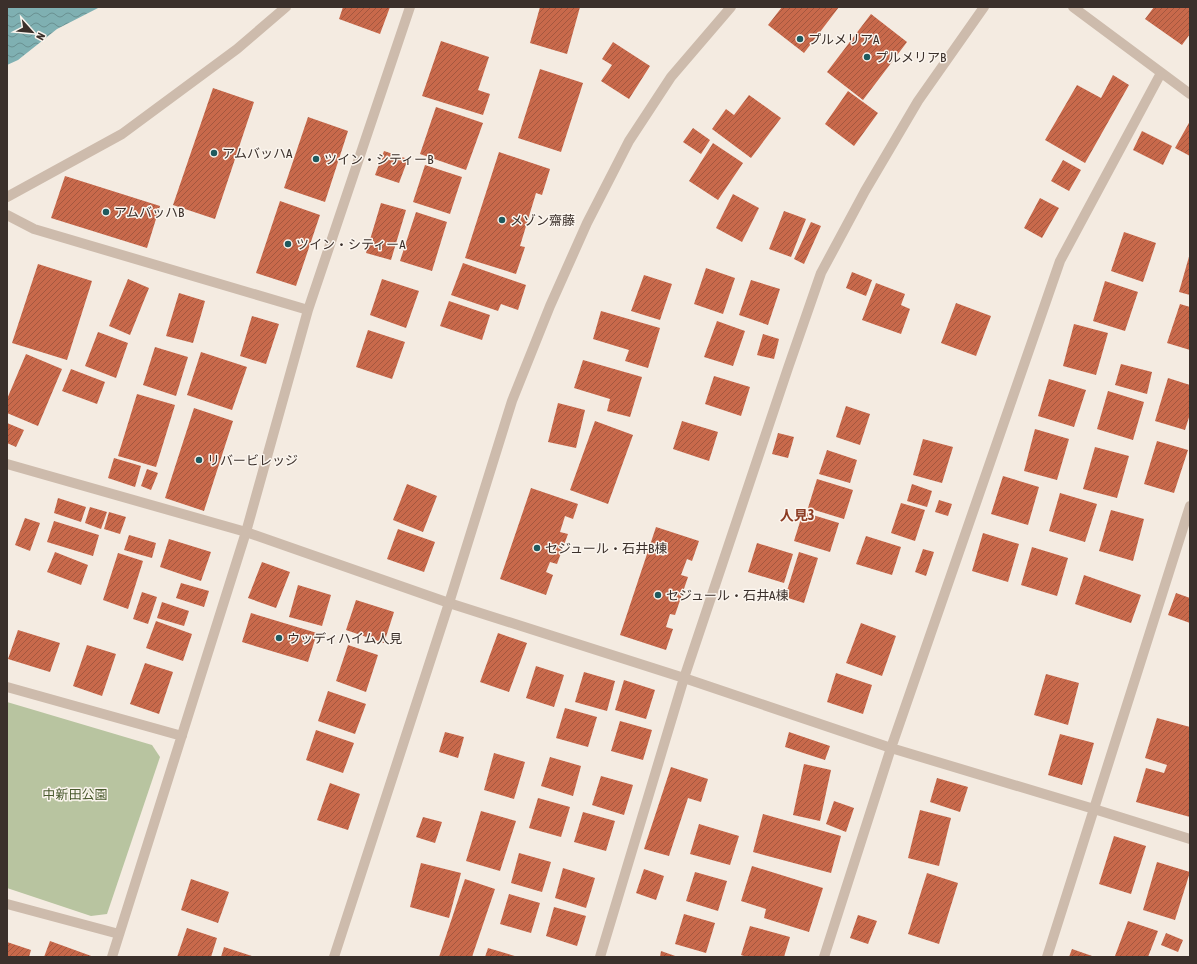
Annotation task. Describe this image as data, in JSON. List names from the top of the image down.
{
  "districts": ["人見3"],
  "parks": ["中新田公園"],
  "places": [
    "プルメリアA",
    "プルメリアB",
    "アムバッハA",
    "ツイン・シティーB",
    "アムバッハB",
    "メゾン齋藤",
    "ツイン・シティーA",
    "リバービレッジ",
    "セジュール・石井B棟",
    "セジュール・石井A棟",
    "ウッディハイム人見"
  ],
  "north": "bottom right"
}
